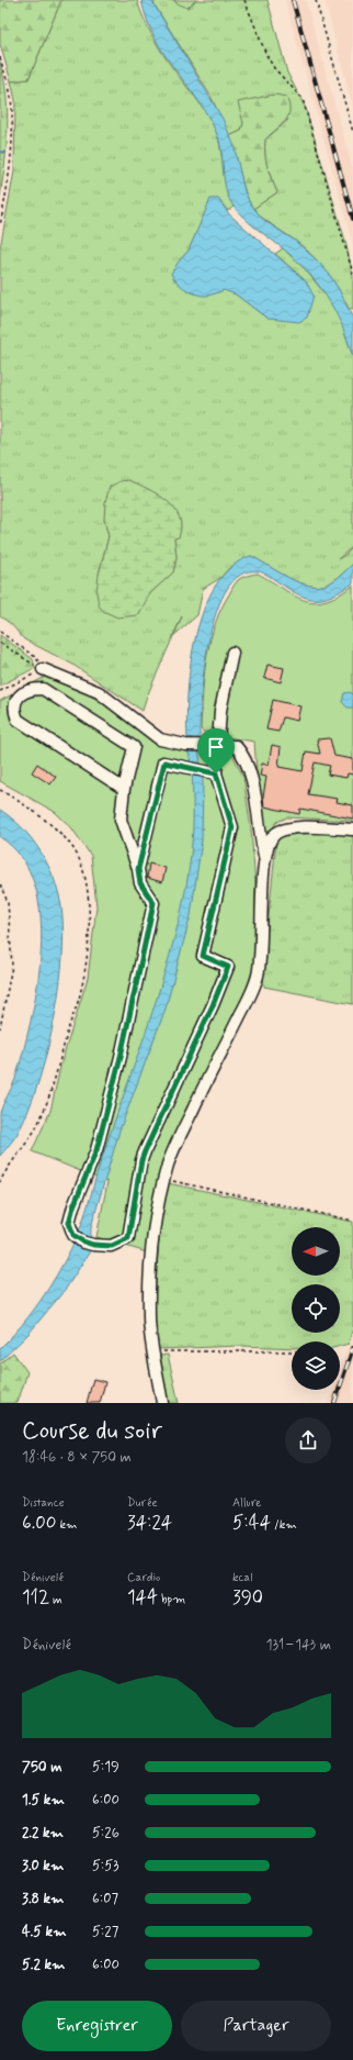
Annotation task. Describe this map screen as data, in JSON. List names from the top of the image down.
{
  "north": "left",
  "page": {
    "heading": ["Course du soir", "18:46 · 8 × 750 m"],
    "stats": [
      ["Distance", "6.00 km"],
      ["Durée", "34:24"],
      ["Allure", "5:44 /km"],
      ["Dénivelé", "112 m"],
      ["Cardio", "144 bpm"],
      ["kcal", "390"]
    ],
    "chart": ["Dénivelé", "131–143 m"],
    "list": [
      {
        "name": "750 m",
        "note": "5:19"
      },
      {
        "name": "1.5 km",
        "note": "6:00"
      },
      {
        "name": "2.2 km",
        "note": "5:26"
      },
      {
        "name": "3.0 km",
        "note": "5:53"
      },
      {
        "name": "3.8 km",
        "note": "6:07"
      },
      {
        "name": "4.5 km",
        "note": "5:27"
      },
      {
        "name": "5.2 km",
        "note": "6:00"
      }
    ],
    "buttons": ["Enregistrer", "Partager"]
  }
}
